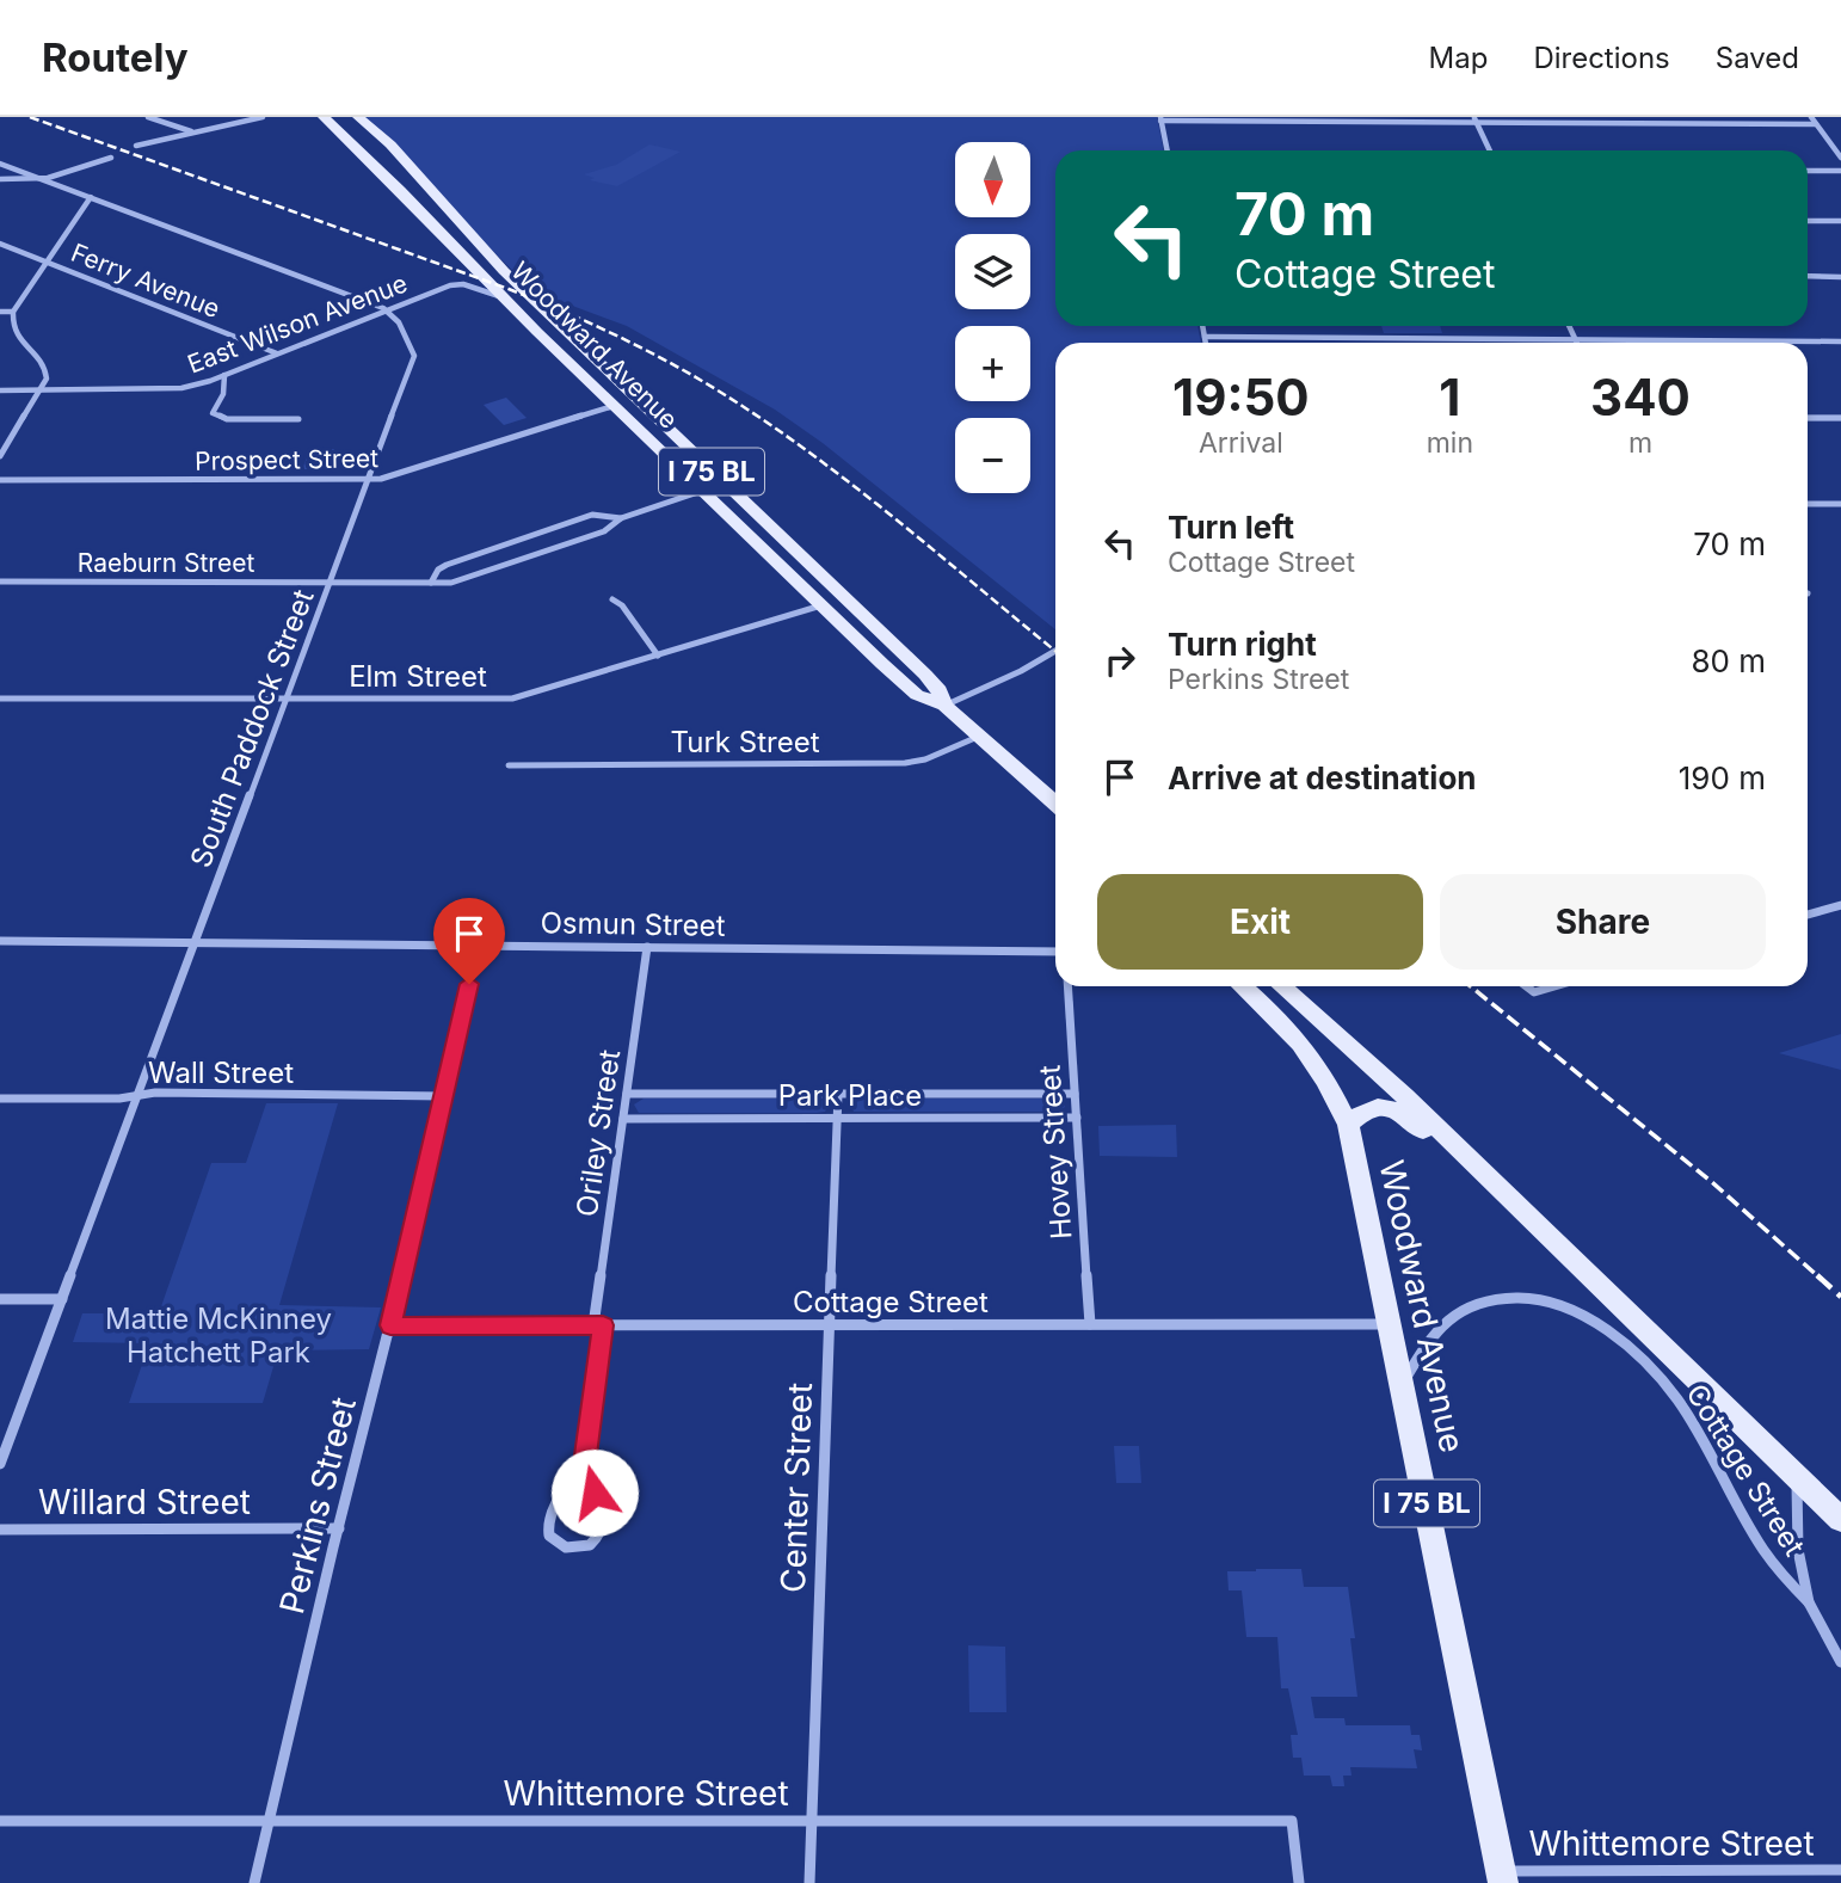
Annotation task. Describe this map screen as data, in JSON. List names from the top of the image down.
{
  "streets": {
    "main road": ["Woodward Avenue", "I 75 BL"],
    "street": [
      "Ferry Avenue",
      "East Wilson Avenue",
      "Prospect Street",
      "Raeburn Street",
      "Elm Street",
      "South Paddock Street",
      "Turk Street",
      "Osmun Street",
      "Wall Street",
      "Park Place",
      "Oriley Street",
      "Hovey Street",
      "Cottage Street",
      "Center Street",
      "Willard Street",
      "Perkins Street",
      "Whittemore Street"
    ]
  },
  "crossings": [
    ["Ferry Avenue", "East Wilson Avenue"],
    ["East Wilson Avenue", "Woodward Avenue"],
    ["East Wilson Avenue", "South Paddock Street"],
    ["Woodward Avenue", "Prospect Street"],
    ["Woodward Avenue", "Raeburn Street"],
    ["Woodward Avenue", "Elm Street"],
    ["Woodward Avenue", "Turk Street"],
    ["Woodward Avenue", "Cottage Street"],
    ["Woodward Avenue", "Whittemore Street"],
    ["Prospect Street", "South Paddock Street"],
    ["Raeburn Street", "South Paddock Street"],
    ["Elm Street", "South Paddock Street"],
    ["South Paddock Street", "Osmun Street"],
    ["South Paddock Street", "Wall Street"],
    ["Osmun Street", "Oriley Street"],
    ["Osmun Street", "Perkins Street"],
    ["Wall Street", "Perkins Street"],
    ["Park Place", "Oriley Street"],
    ["Park Place", "Hovey Street"],
    ["Park Place", "Center Street"],
    ["Oriley Street", "Cottage Street"],
    ["Hovey Street", "Cottage Street"],
    ["Cottage Street", "Center Street"],
    ["Cottage Street", "Perkins Street"],
    ["Center Street", "Whittemore Street"],
    ["Willard Street", "Perkins Street"],
    ["Perkins Street", "Whittemore Street"]
  ],
  "parks": ["Mattie McKinney Hatchett Park"],
  "north": "bottom",
  "page": {
    "header": "Routely",
    "nav": ["Map", "Directions", "Saved"],
    "map_buttons": ["+", "−"],
    "turn": ["70 m", "Cottage Street"],
    "eta": [
      "19:50",
      "Arrival",
      "1",
      "min",
      "340",
      "m"
    ],
    "list": [
      {
        "name": "Turn left",
        "note": "Cottage Street",
        "value": "70 m"
      },
      {
        "name": "Turn right",
        "note": "Perkins Street",
        "value": "80 m"
      },
      {
        "name": "Arrive at destination",
        "value": "190 m"
      }
    ],
    "buttons": ["Exit", "Share"]
  }
}
